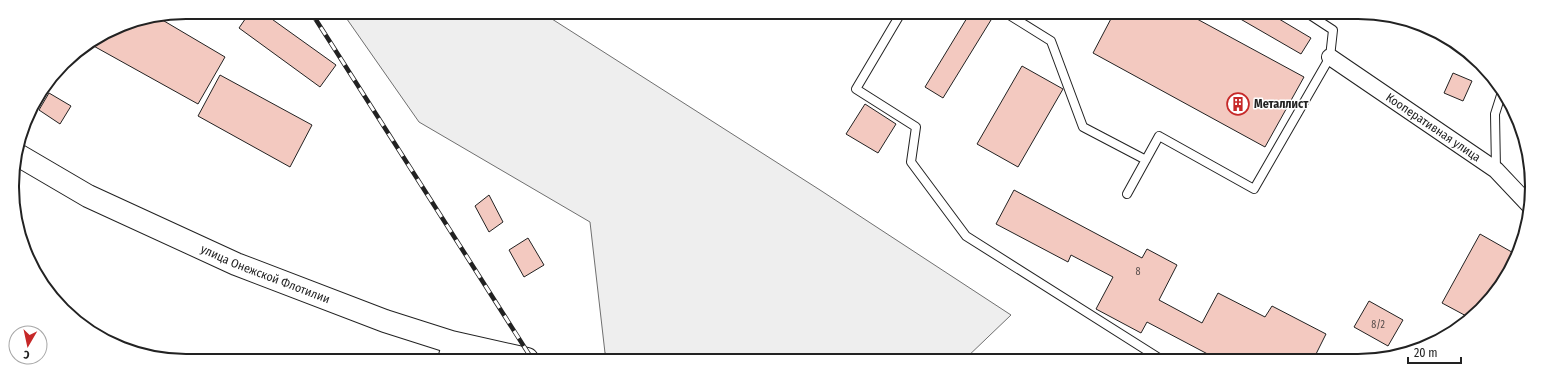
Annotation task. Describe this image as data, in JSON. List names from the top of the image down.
{
  "streets": {
    "street": ["Кооперативная улица"]
  },
  "places": {
    "building": ["Металлист"]
  },
  "house_numbers": ["8", "8/2"],
  "scale_bar": "20 m",
  "north": "bottom"
}
